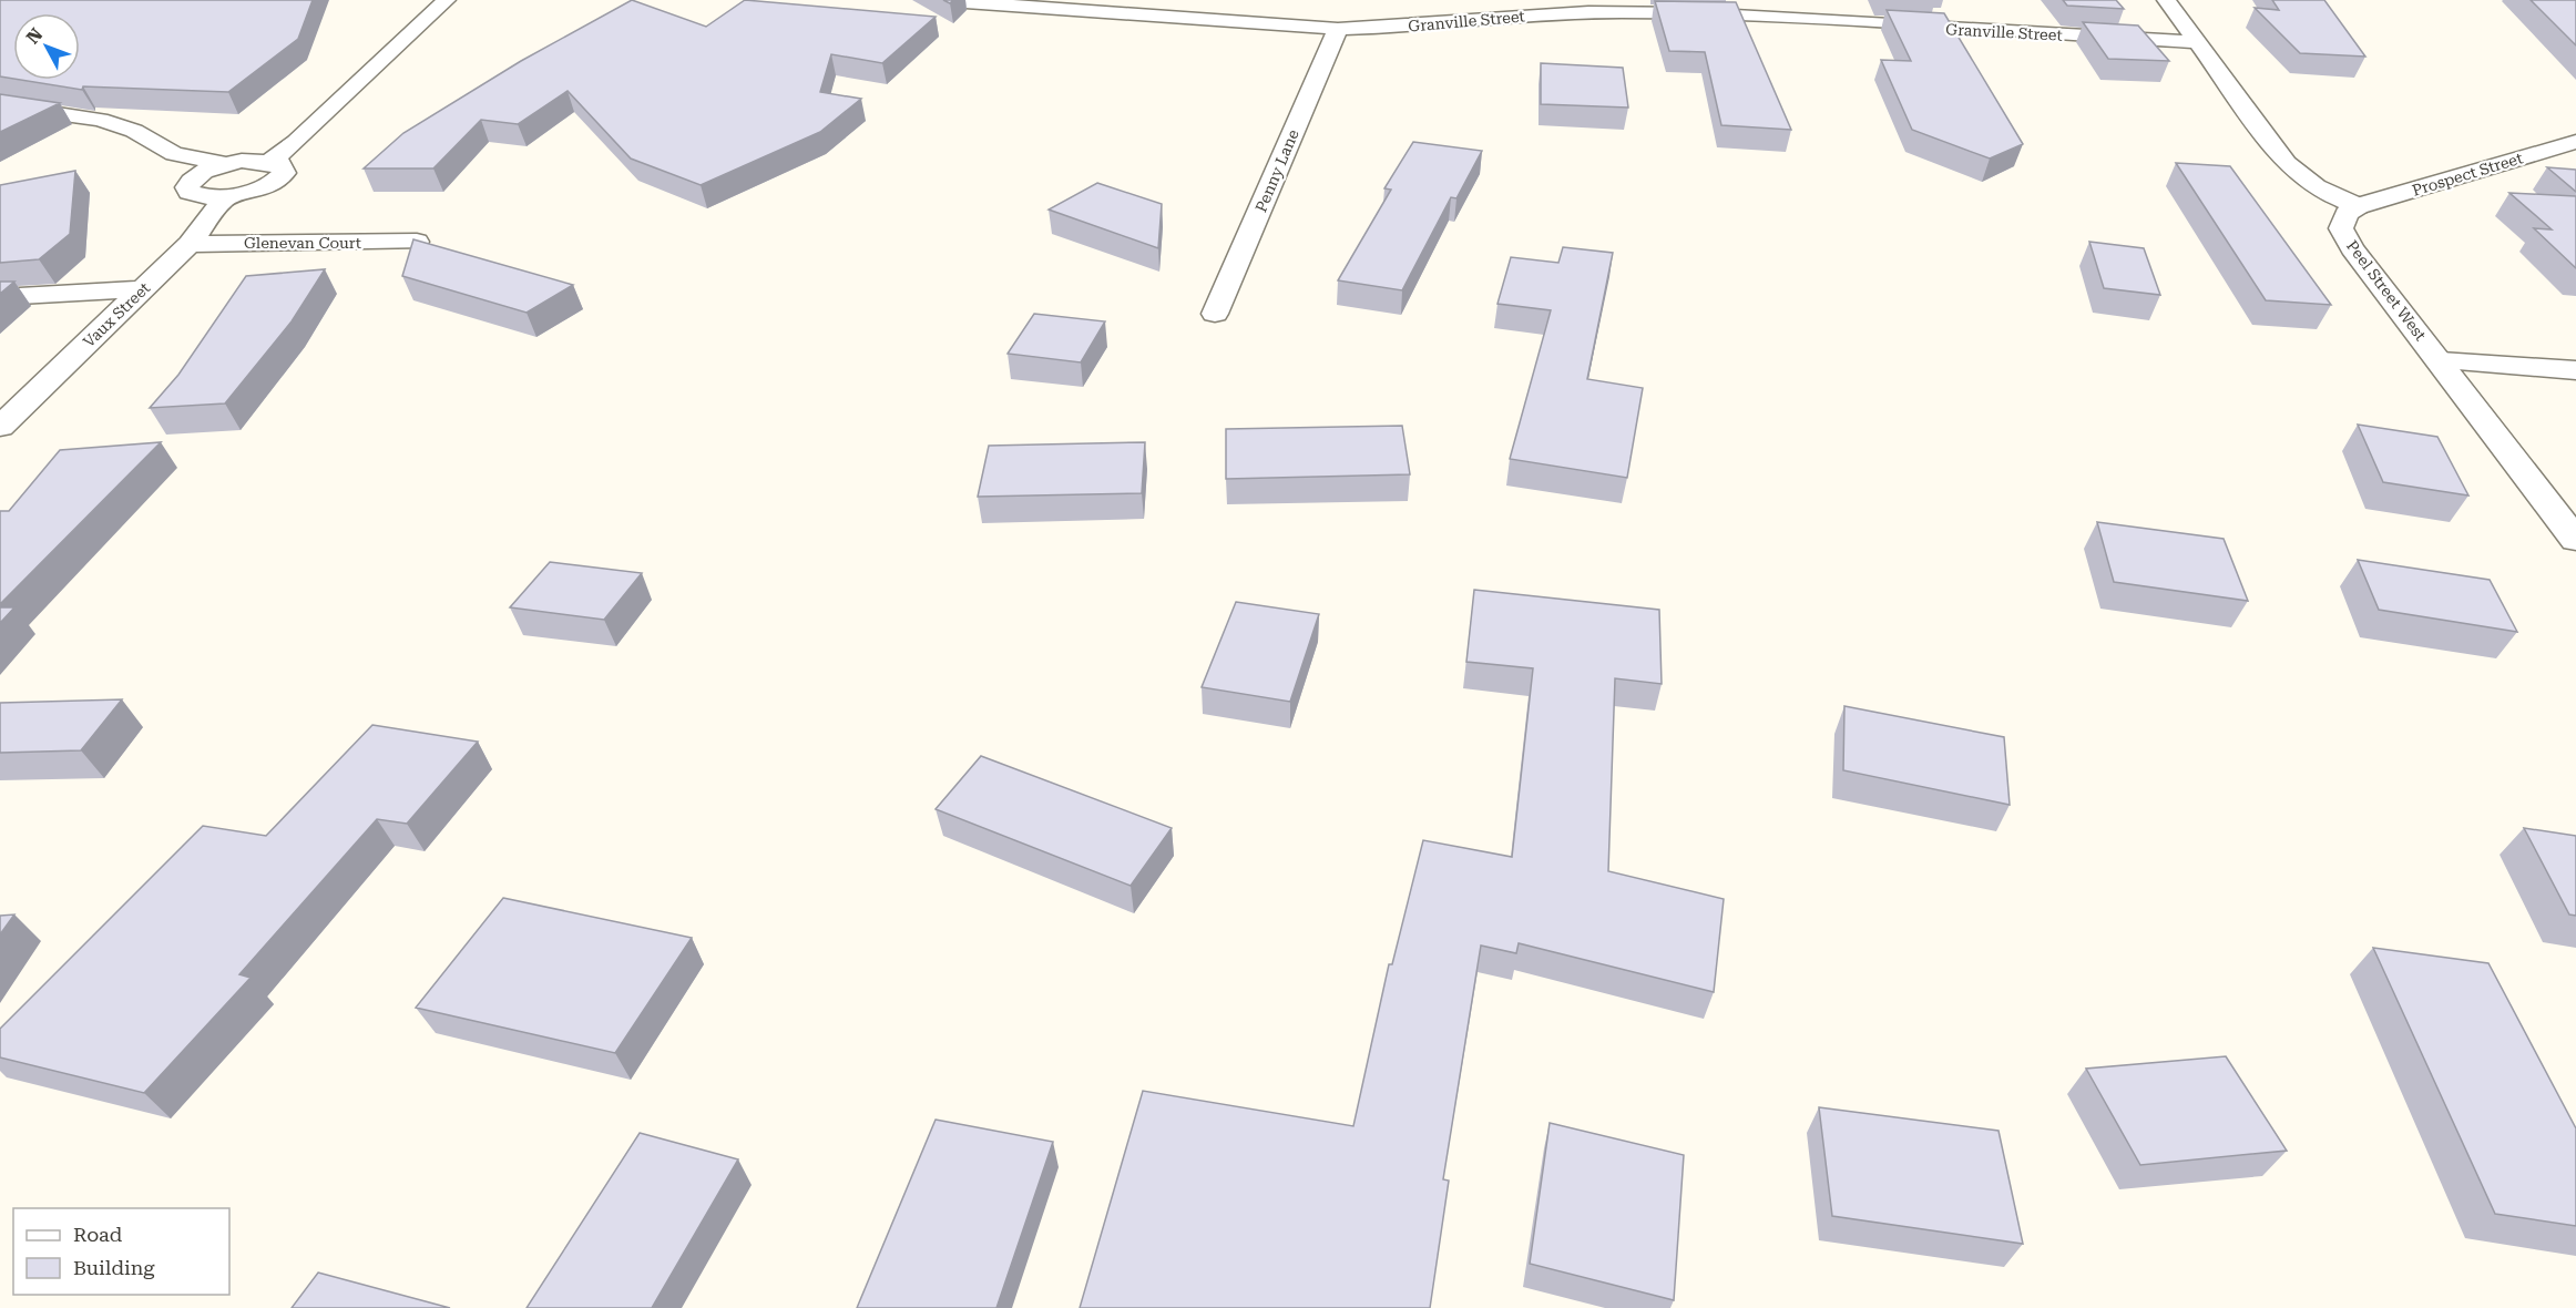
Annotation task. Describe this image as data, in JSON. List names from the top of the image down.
{
  "streets": {
    "street": [
      "Granville Street",
      "Penny Lane",
      "Prospect Street",
      "Glenevan Court",
      "Peel Street West",
      "Vaux Street"
    ]
  },
  "crossings": [
    ["Granville Street", "Penny Lane"],
    ["Prospect Street", "Peel Street West"],
    ["Glenevan Court", "Vaux Street"]
  ],
  "legend": ["Road", "Building"],
  "north": "top left"
}
